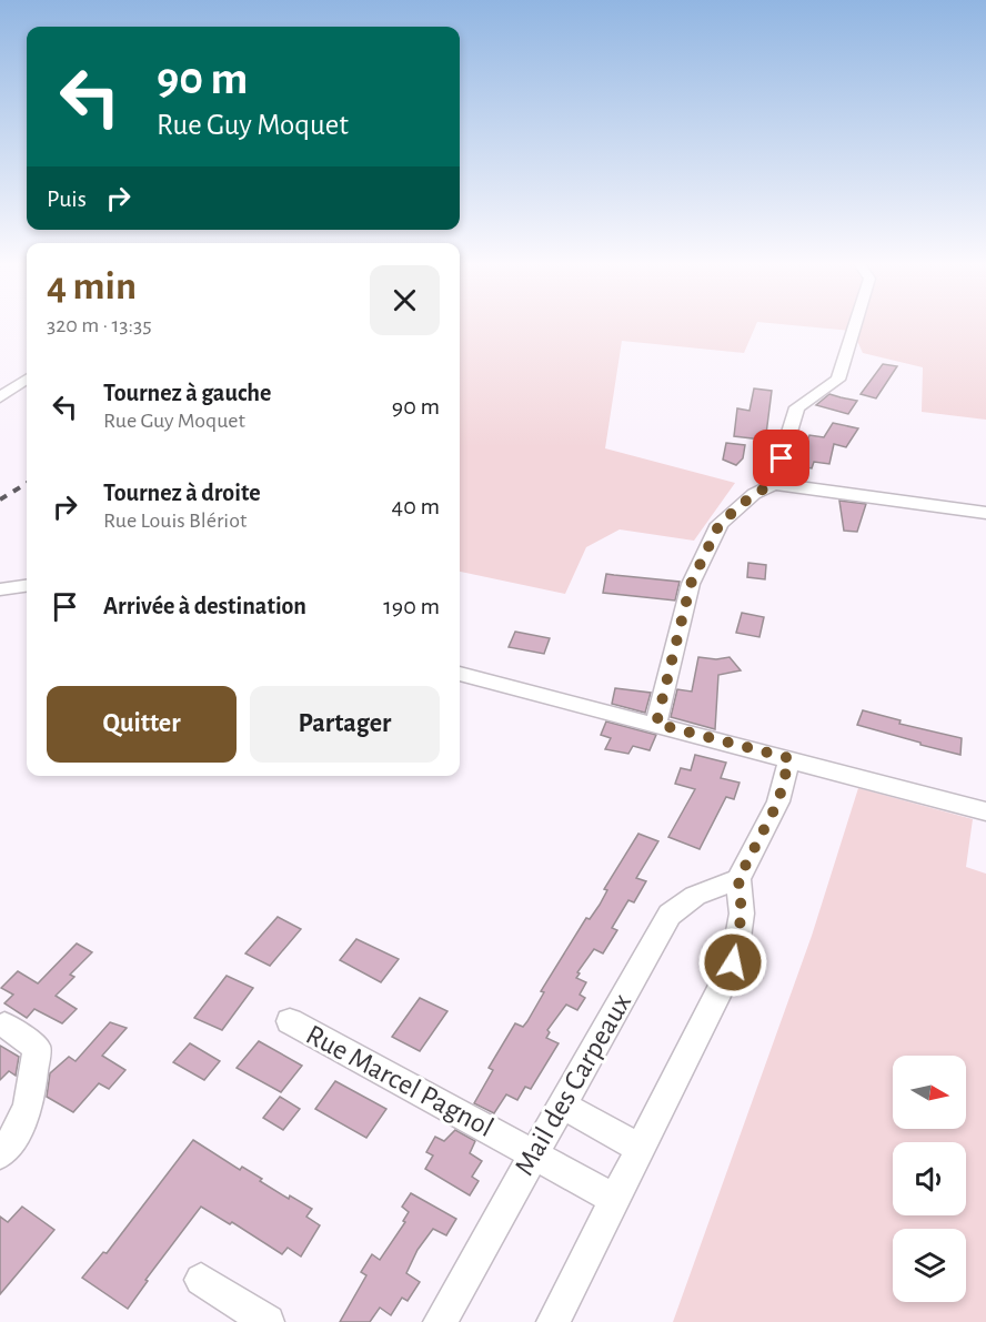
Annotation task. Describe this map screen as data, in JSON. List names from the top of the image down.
{
  "streets": {
    "street": ["Rue Marcel Pagnol", "Mail des Carpeaux"]
  },
  "crossings": [
    ["Rue Marcel Pagnol", "Mail des Carpeaux"]
  ],
  "north": "right",
  "page": {
    "turn": ["90 m", "Rue Guy Moquet"],
    "then": "Puis",
    "heading": ["4 min", "320 m · 13:35"],
    "list": [
      {
        "name": "Tournez à gauche",
        "note": "Rue Guy Moquet",
        "value": "90 m"
      },
      {
        "name": "Tournez à droite",
        "note": "Rue Louis Blériot",
        "value": "40 m"
      },
      {
        "name": "Arrivée à destination",
        "value": "190 m"
      }
    ],
    "buttons": ["Quitter", "Partager"]
  }
}
